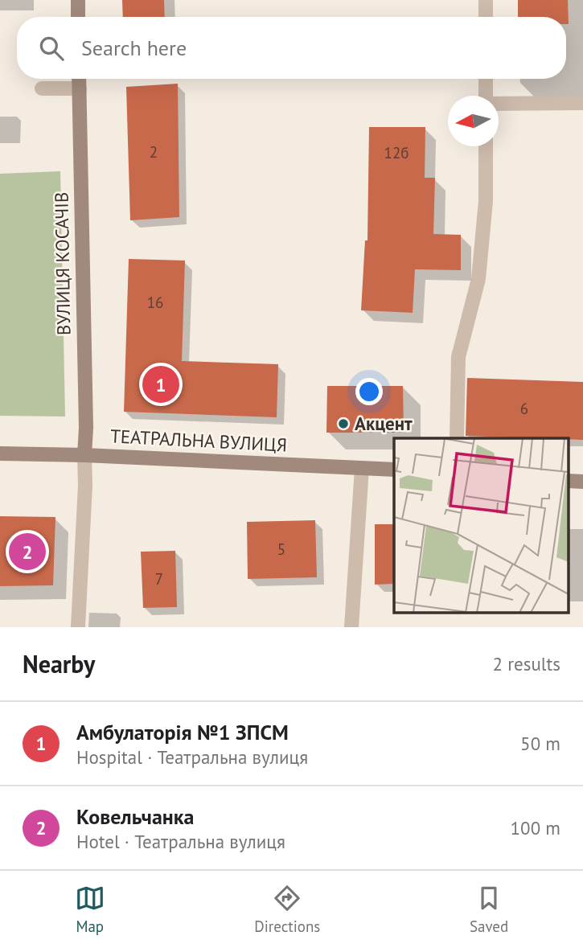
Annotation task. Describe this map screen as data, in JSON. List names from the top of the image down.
{
  "streets": {
    "street": ["ВУЛИЦЯ КОСАЧІВ", "ТЕАТРАЛЬНА ВУЛИЦЯ"]
  },
  "crossings": [
    ["ВУЛИЦЯ КОСАЧІВ", "ТЕАТРАЛЬНА ВУЛИЦЯ"]
  ],
  "places": ["Акцент"],
  "house_numbers": [
    "2",
    "12б",
    "16",
    "6",
    "5",
    "7"
  ],
  "north": "left",
  "page": {
    "search": "Search here",
    "pins": ["1", "2"],
    "heading": ["Nearby", "2 results"],
    "list": [
      {
        "mark": "1",
        "name": "Амбулаторія №1 ЗПСМ",
        "note": "Hospital · Театральна вулиця",
        "value": "50 m"
      },
      {
        "mark": "2",
        "name": "Ковельчанка",
        "note": "Hotel · Театральна вулиця",
        "value": "100 m"
      }
    ],
    "nav": ["Map", "Directions", "Saved"]
  }
}
